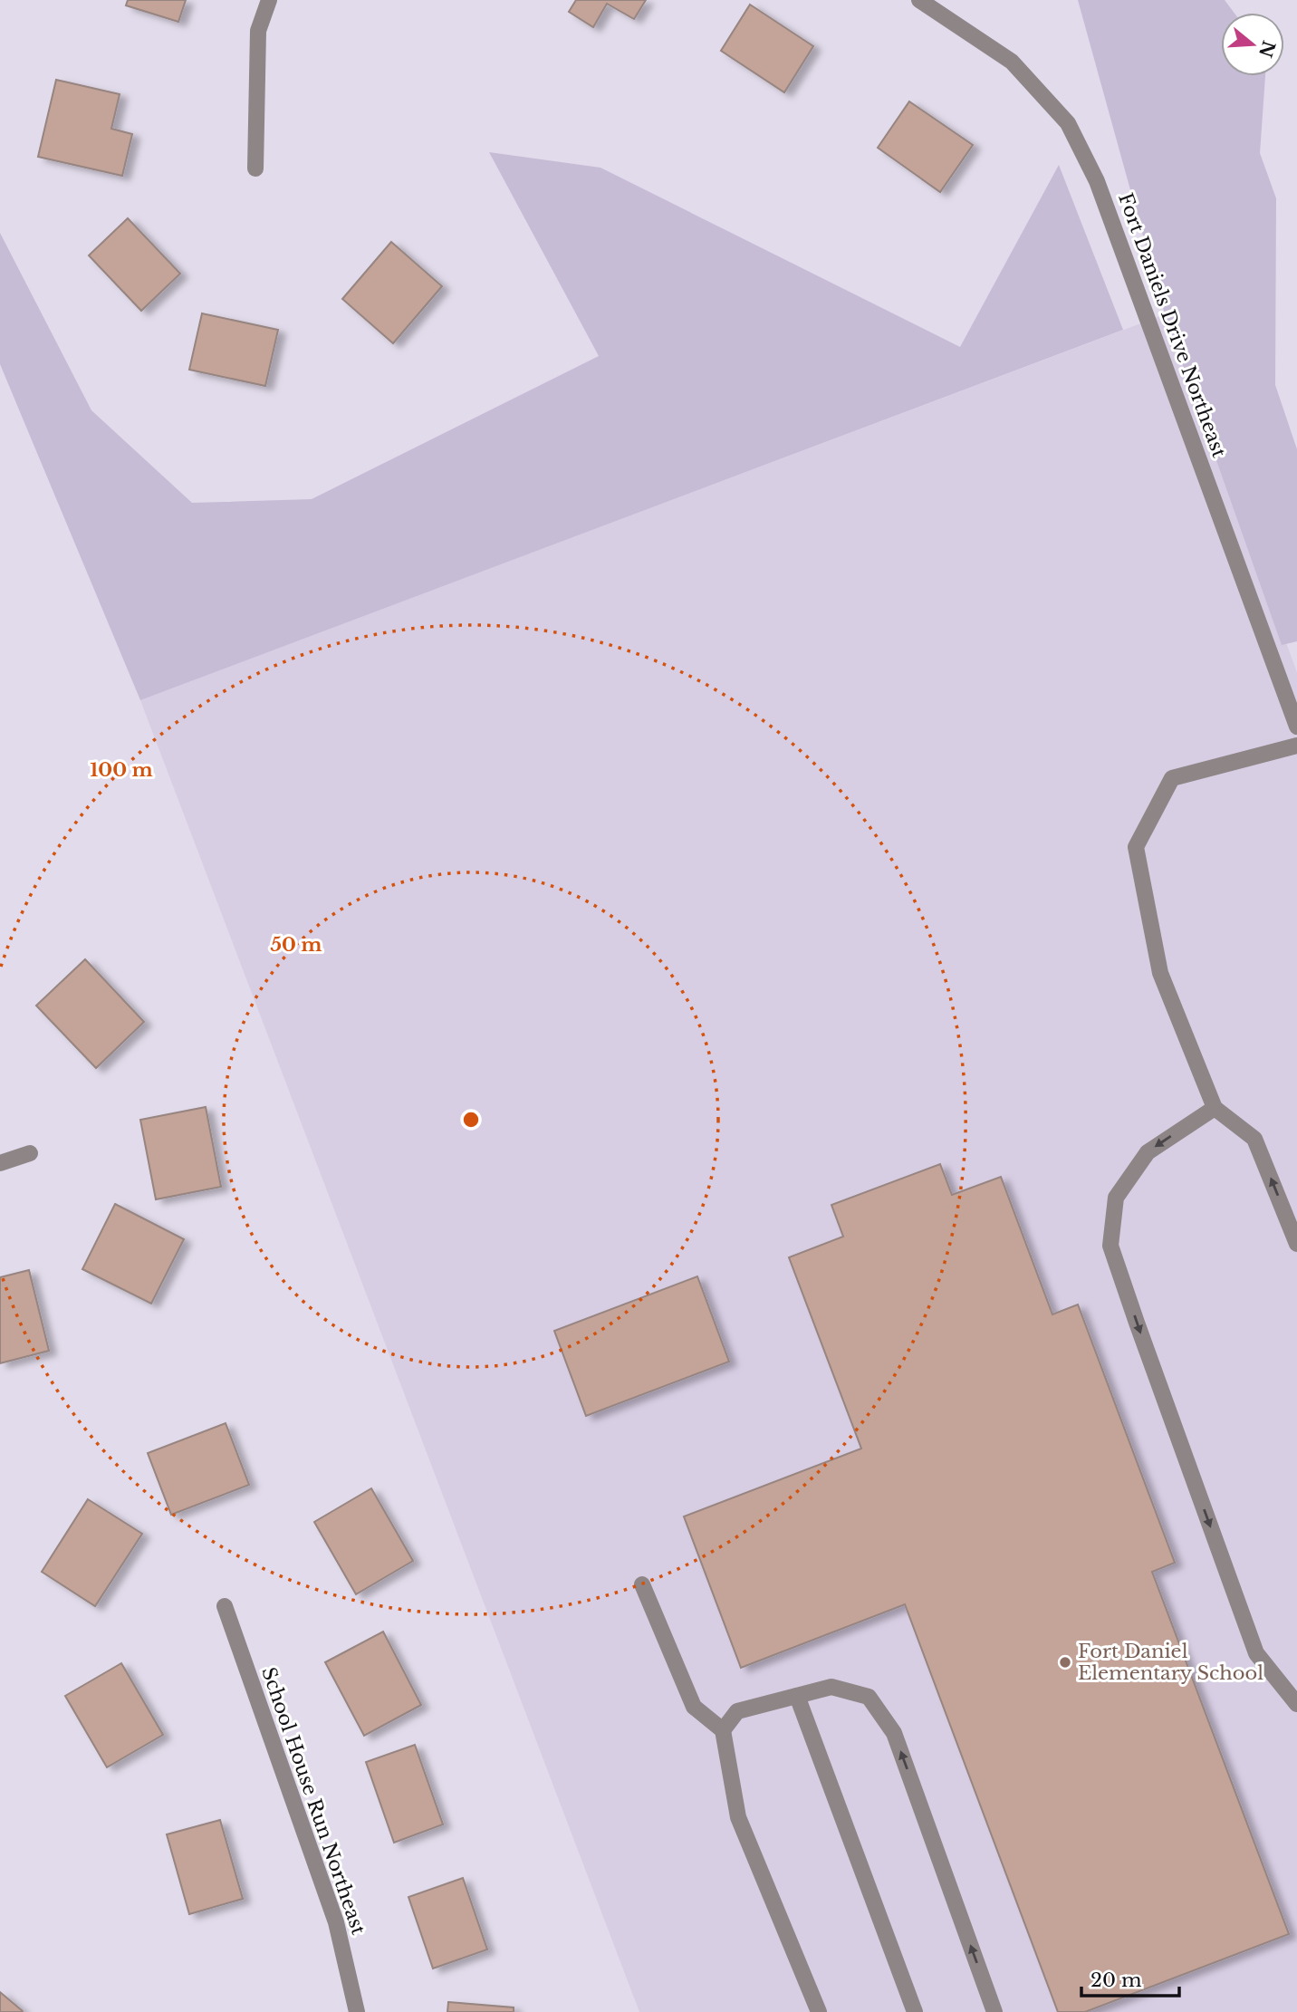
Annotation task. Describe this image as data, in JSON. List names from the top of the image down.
{
  "streets": {
    "street": ["Fort Daniels Drive Northeast", "School House Run Northeast"]
  },
  "places": ["Fort Daniel Elementary School"],
  "scale_bar": "20 m",
  "north": "right",
  "rings": ["100 m", "50 m"]
}
